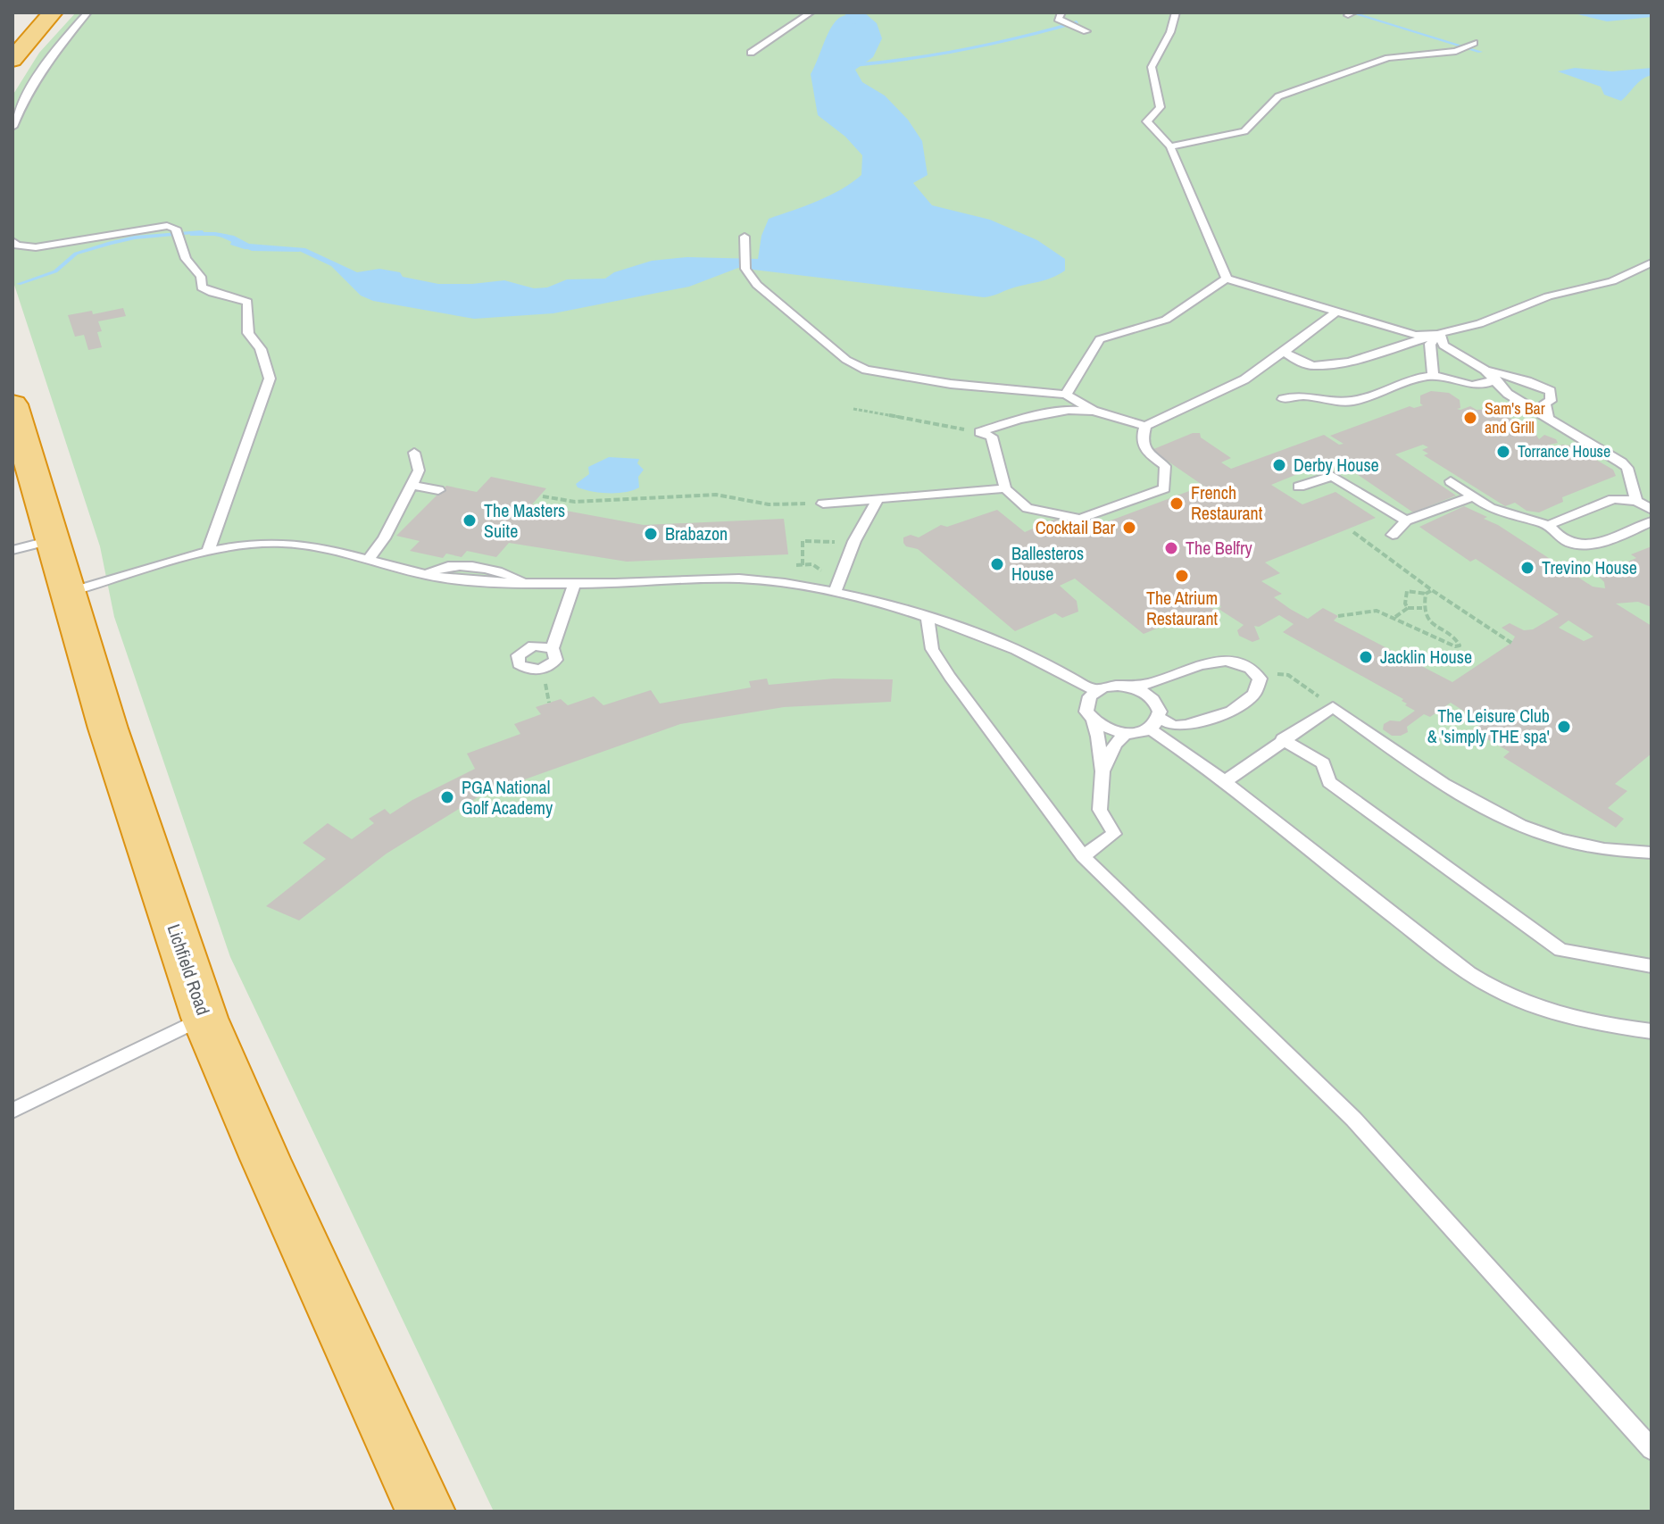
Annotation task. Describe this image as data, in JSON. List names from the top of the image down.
{
  "streets": {
    "highway": ["Lichfield Road"]
  },
  "places": [
    "Sam's Bar and Grill",
    "Torrance House",
    "Derby House",
    "French Restaurant",
    "The Masters Suite",
    "Cocktail Bar",
    "Brabazon",
    "The Belfry",
    "Ballesteros House",
    "Trevino House",
    "The Atrium Restaurant",
    "Jacklin House",
    "The Leisure Club & 'simply THE spa'",
    "PGA National Golf Academy"
  ]
}
